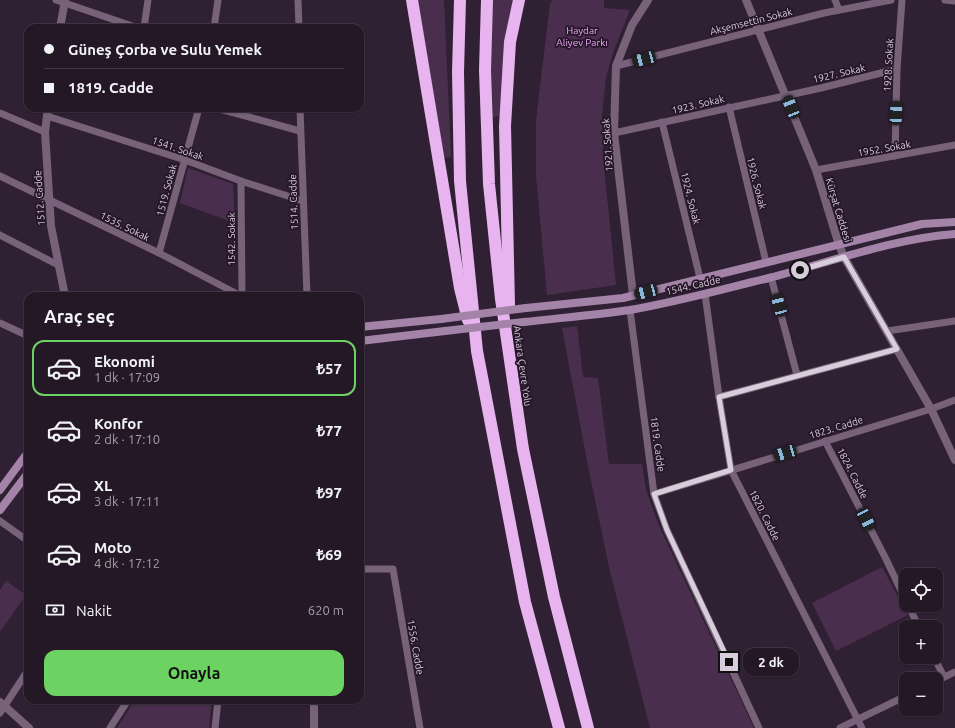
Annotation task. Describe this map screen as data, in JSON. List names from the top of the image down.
{
  "streets": {
    "highway": ["Ankara Çevre Yolu"],
    "main road": ["1544. Cadde"],
    "street": [
      "Akşemsettin Sokak",
      "1928. Sokak",
      "1927. Sokak",
      "1923. Sokak",
      "1921. Sokak",
      "1541. Sokak",
      "1952. Sokak",
      "1926. Sokak",
      "1519. Sokak",
      "1512. Cadde",
      "1924. Sokak",
      "1514. Cadde",
      "Kürşat Caddesi",
      "1535. Sokak",
      "1542. Sokak",
      "1823. Cadde",
      "1819. Cadde",
      "1824. Cadde",
      "1820. Cadde",
      "1556. Cadde"
    ]
  },
  "crossings": [
    ["Akşemsettin Sokak", "1921. Sokak"],
    ["Akşemsettin Sokak", "Kürşat Caddesi"],
    ["1928. Sokak", "1927. Sokak"],
    ["1928. Sokak", "1952. Sokak"],
    ["1927. Sokak", "1923. Sokak"],
    ["1927. Sokak", "Kürşat Caddesi"],
    ["1923. Sokak", "1921. Sokak"],
    ["1923. Sokak", "1926. Sokak"],
    ["1923. Sokak", "1924. Sokak"],
    ["1923. Sokak", "Kürşat Caddesi"],
    ["1921. Sokak", "1544. Cadde"],
    ["1541. Sokak", "1519. Sokak"],
    ["1541. Sokak", "1512. Cadde"],
    ["1541. Sokak", "1514. Cadde"],
    ["1541. Sokak", "1542. Sokak"],
    ["1952. Sokak", "Kürşat Caddesi"],
    ["1926. Sokak", "1544. Cadde"],
    ["1519. Sokak", "1535. Sokak"],
    ["1512. Cadde", "1535. Sokak"],
    ["1924. Sokak", "1544. Cadde"],
    ["Kürşat Caddesi", "1544. Cadde"],
    ["Kürşat Caddesi", "1823. Cadde"],
    ["1544. Cadde", "1819. Cadde"],
    ["1544. Cadde", "1820. Cadde"],
    ["1823. Cadde", "1819. Cadde"],
    ["1823. Cadde", "1824. Cadde"],
    ["1823. Cadde", "1820. Cadde"]
  ],
  "parks": ["Haydar Aliyev Parkı"],
  "page": {
    "banner": ["Güneş Çorba ve Sulu Yemek", "1819. Cadde"],
    "heading": "Araç seç",
    "list": [
      {
        "name": "Ekonomi",
        "note": "1 dk · 17:09",
        "value": "₺57"
      },
      {
        "name": "Konfor",
        "note": "2 dk · 17:10",
        "value": "₺77"
      },
      {
        "name": "XL",
        "note": "3 dk · 17:11",
        "value": "₺97"
      },
      {
        "name": "Moto",
        "note": "4 dk · 17:12",
        "value": "₺69"
      }
    ],
    "map_buttons": ["+", "−"],
    "pay": ["Nakit", "620 m"],
    "buttons": "Onayla",
    "bubble": "2 dk"
  }
}
